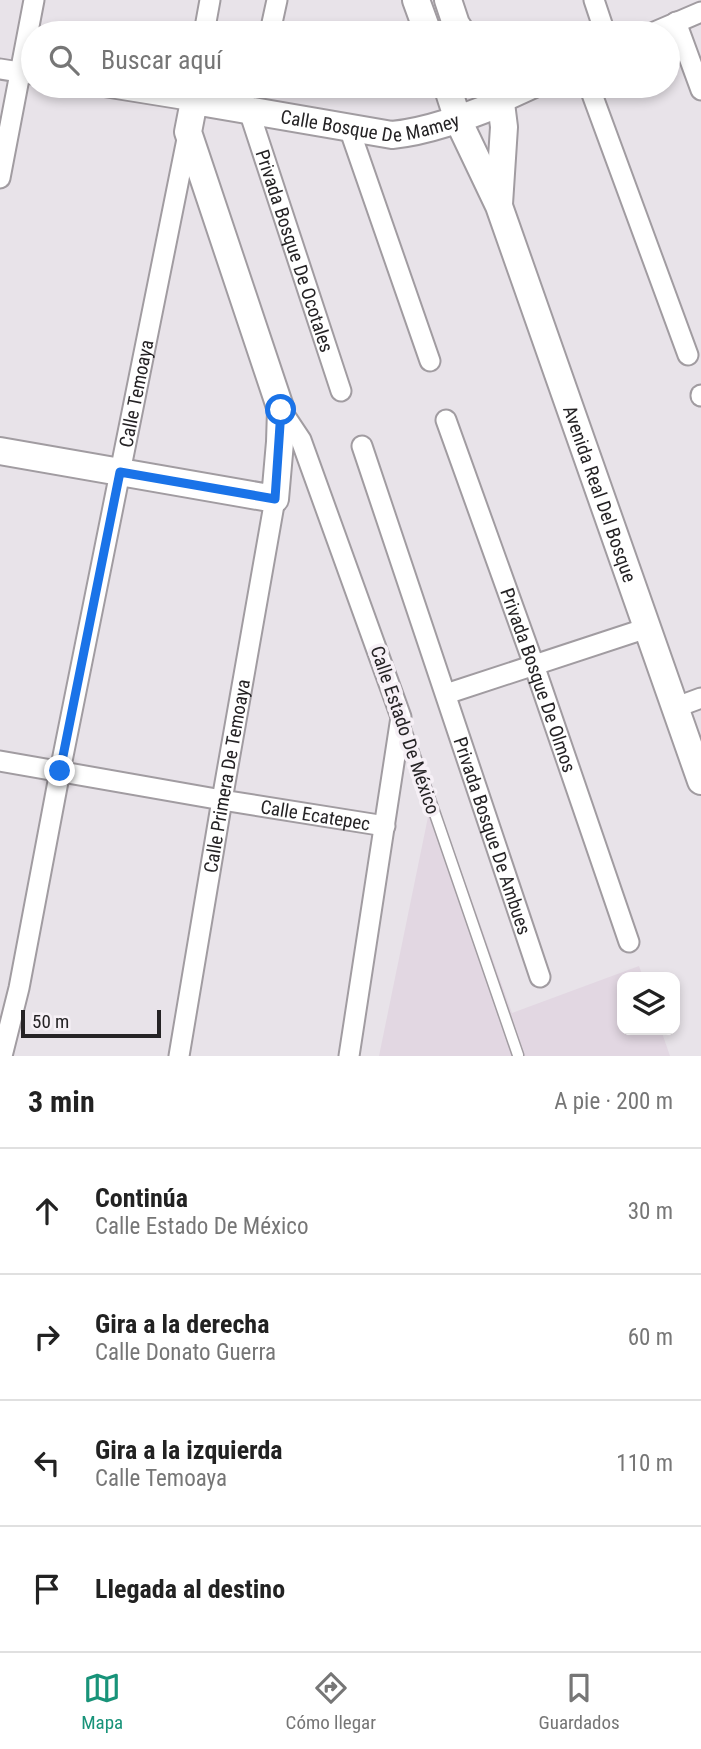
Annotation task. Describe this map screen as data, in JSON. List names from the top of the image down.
{
  "streets": {
    "main road": [
      "Calle Bosque De Mamey",
      "Calle Temoaya",
      "Avenida Real Del Bosque",
      "Calle Estado De México"
    ],
    "street": [
      "Privada Bosque De Ocotales",
      "Privada Bosque De Olmos",
      "Calle Primera De Temoaya",
      "Calle Ecatepec",
      "Privada Bosque De Ambues"
    ]
  },
  "crossings": [
    ["Calle Bosque De Mamey", "Privada Bosque De Ocotales"],
    ["Calle Bosque De Mamey", "Avenida Real Del Bosque"],
    ["Calle Temoaya", "Calle Estado De México"],
    ["Calle Temoaya", "Calle Ecatepec"],
    ["Calle Estado De México", "Calle Primera De Temoaya"],
    ["Calle Primera De Temoaya", "Calle Ecatepec"]
  ],
  "scale_bar": "50 m",
  "page": {
    "search": "Buscar aquí",
    "scale": "50 m",
    "heading": ["3 min", "A pie · 200 m"],
    "list": [
      ["Continúa", "Calle Estado De México", "30 m"],
      ["Gira a la derecha", "Calle Donato Guerra", "60 m"],
      ["Gira a la izquierda", "Calle Temoaya", "110 m"],
      "Llegada al destino"
    ],
    "nav": ["Mapa", "Cómo llegar", "Guardados"]
  }
}
